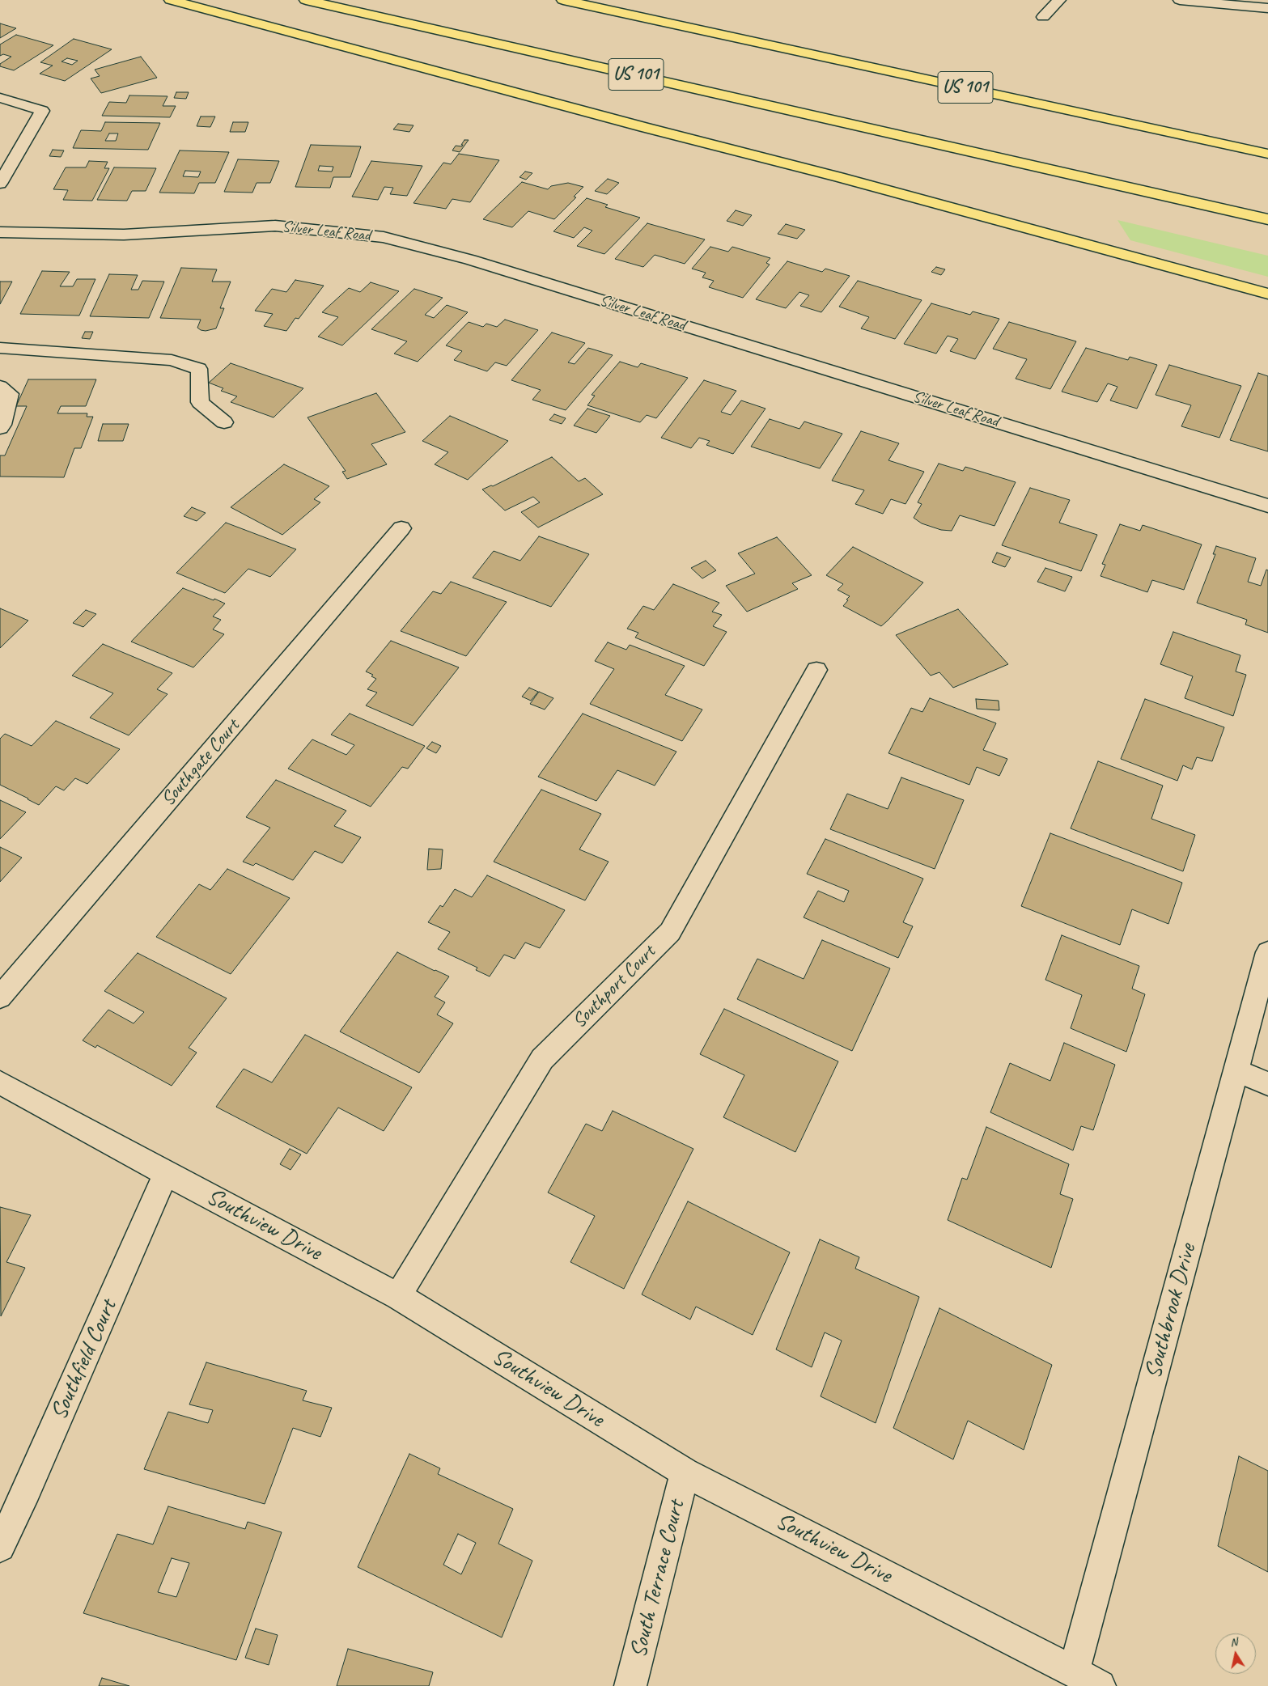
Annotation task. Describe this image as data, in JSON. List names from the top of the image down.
{
  "streets": {
    "highway": ["US 101"],
    "street": [
      "Silver Leaf Road",
      "Southgate Court",
      "Southport Court",
      "Southview Drive",
      "Southbrook Drive",
      "Southfield Court",
      "South Terrace Court"
    ]
  },
  "crossings": [
    ["Southport Court", "Southview Drive"],
    ["Southview Drive", "Southbrook Drive"],
    ["Southview Drive", "Southfield Court"],
    ["Southview Drive", "South Terrace Court"]
  ],
  "north": "top"
}
